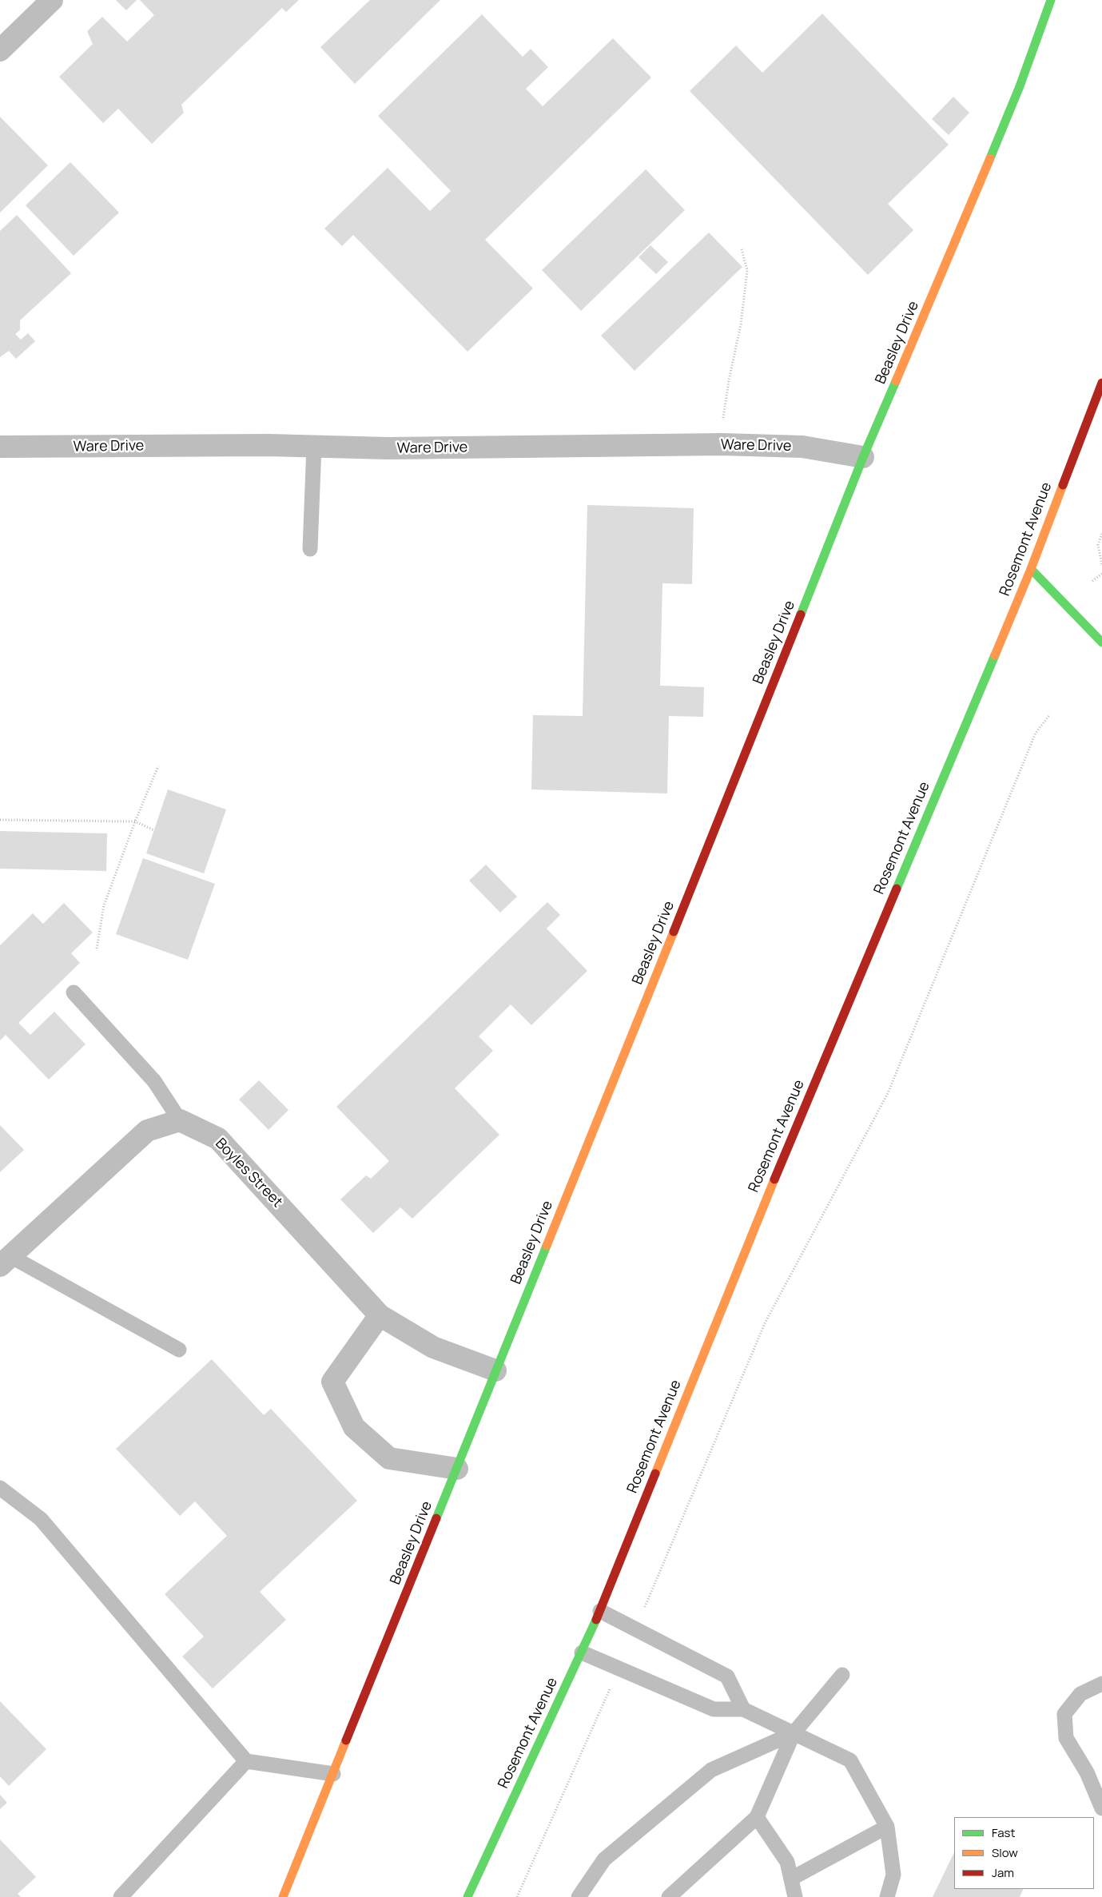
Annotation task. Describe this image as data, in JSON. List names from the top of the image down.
{
  "streets": {
    "street": [
      "Beasley Drive",
      "Ware Drive",
      "Rosemont Avenue",
      "Boyles Street"
    ]
  },
  "crossings": [
    ["Beasley Drive", "Ware Drive"],
    ["Beasley Drive", "Boyles Street"]
  ],
  "legend": ["Fast", "Slow", "Jam"]
}
